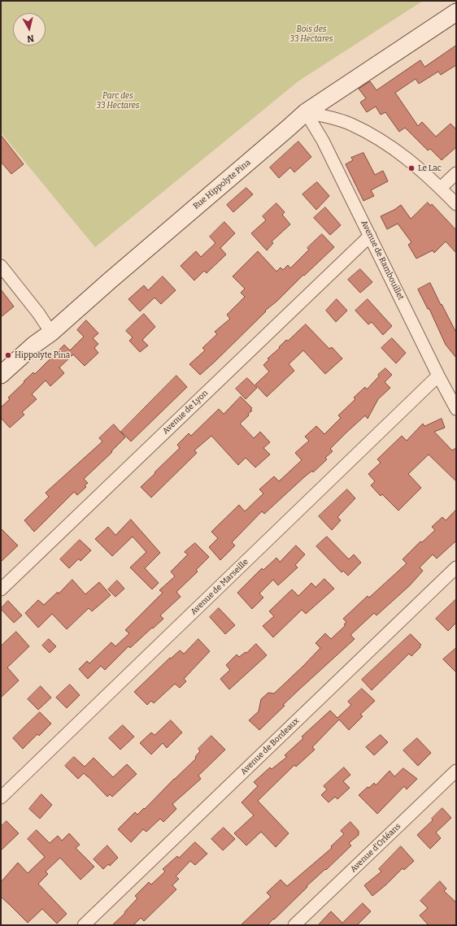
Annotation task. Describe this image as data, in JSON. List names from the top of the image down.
{
  "streets": {
    "main road": ["Rue Hippolyte Pina"],
    "street": [
      "Avenue de Rambouillet",
      "Avenue de Lyon",
      "Avenue de Marseille",
      "Avenue de Bordeaux",
      "Avenue d'Orléans"
    ]
  },
  "crossings": [
    ["Rue Hippolyte Pina", "Avenue de Rambouillet"],
    ["Avenue de Rambouillet", "Avenue de Lyon"],
    ["Avenue de Rambouillet", "Avenue de Marseille"]
  ],
  "parks": ["Bois des 33 Hectares", "Parc des 33 Hectares"],
  "places": ["Le Lac", "Hippolyte Pina"],
  "north": "bottom"
}
